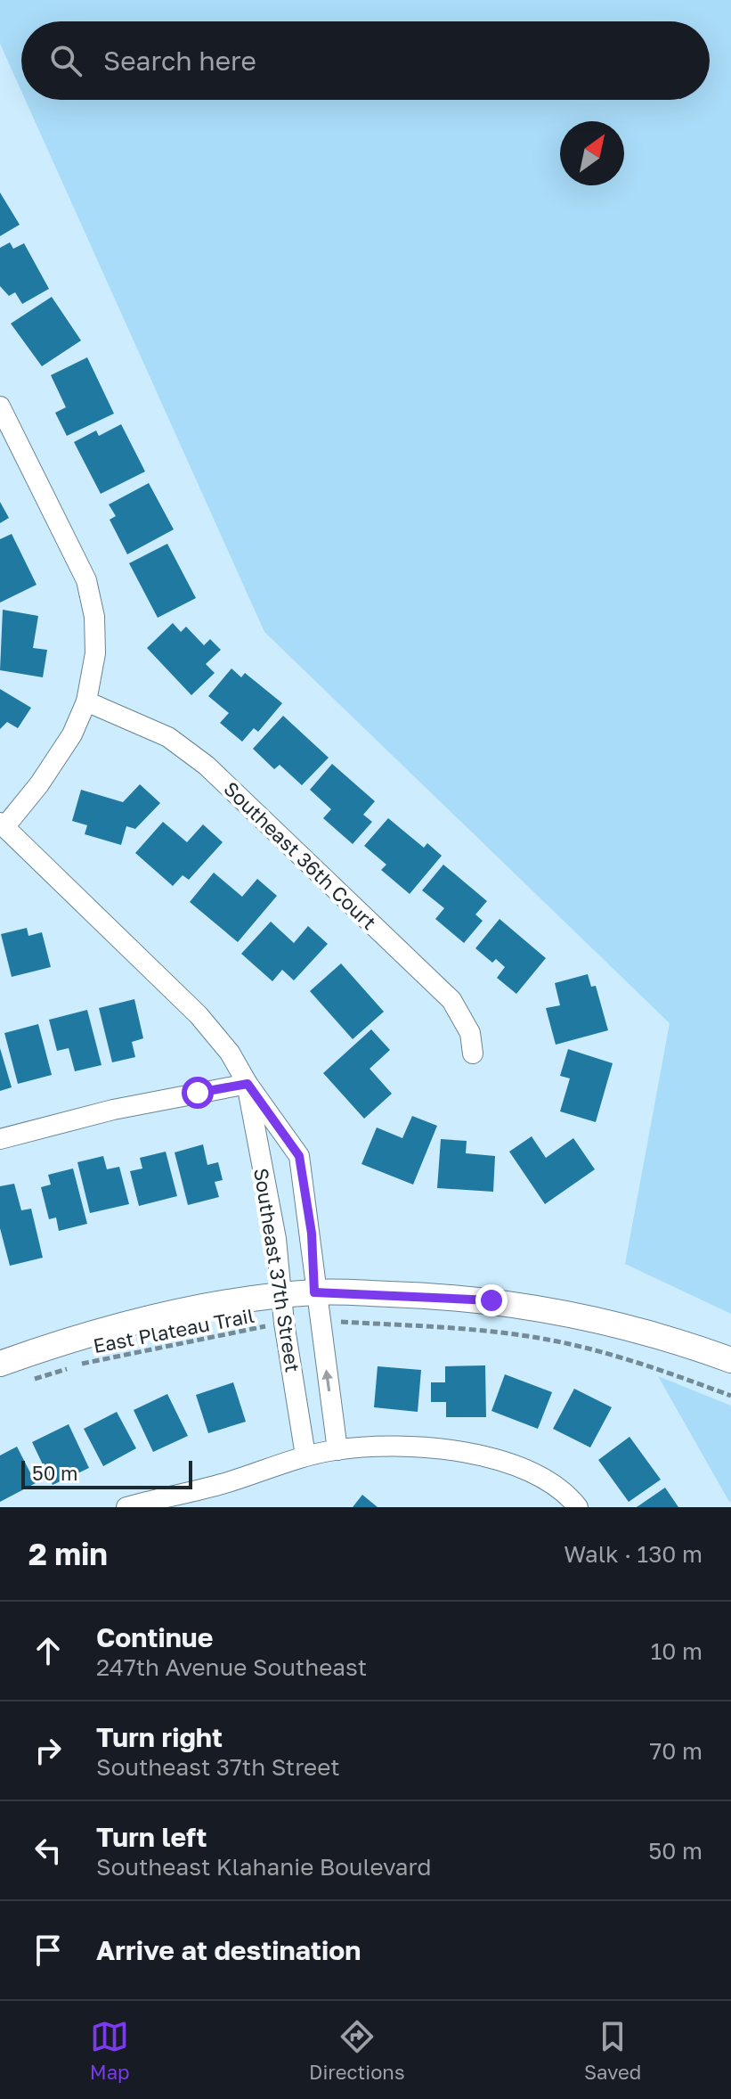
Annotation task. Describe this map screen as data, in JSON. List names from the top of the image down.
{
  "streets": {
    "street": ["Southeast 36th Court", "Southeast 37th Street"],
    "path": ["East Plateau Trail"]
  },
  "crossings": [
    ["Southeast 37th Street", "East Plateau Trail"]
  ],
  "scale_bar": "50 m",
  "north": "top right",
  "page": {
    "search": "Search here",
    "scale": "50 m",
    "heading": ["2 min", "Walk · 130 m"],
    "list": [
      ["Continue", "247th Avenue Southeast", "10 m"],
      ["Turn right", "Southeast 37th Street", "70 m"],
      ["Turn left", "Southeast Klahanie Boulevard", "50 m"],
      "Arrive at destination"
    ],
    "nav": ["Map", "Directions", "Saved"]
  }
}
